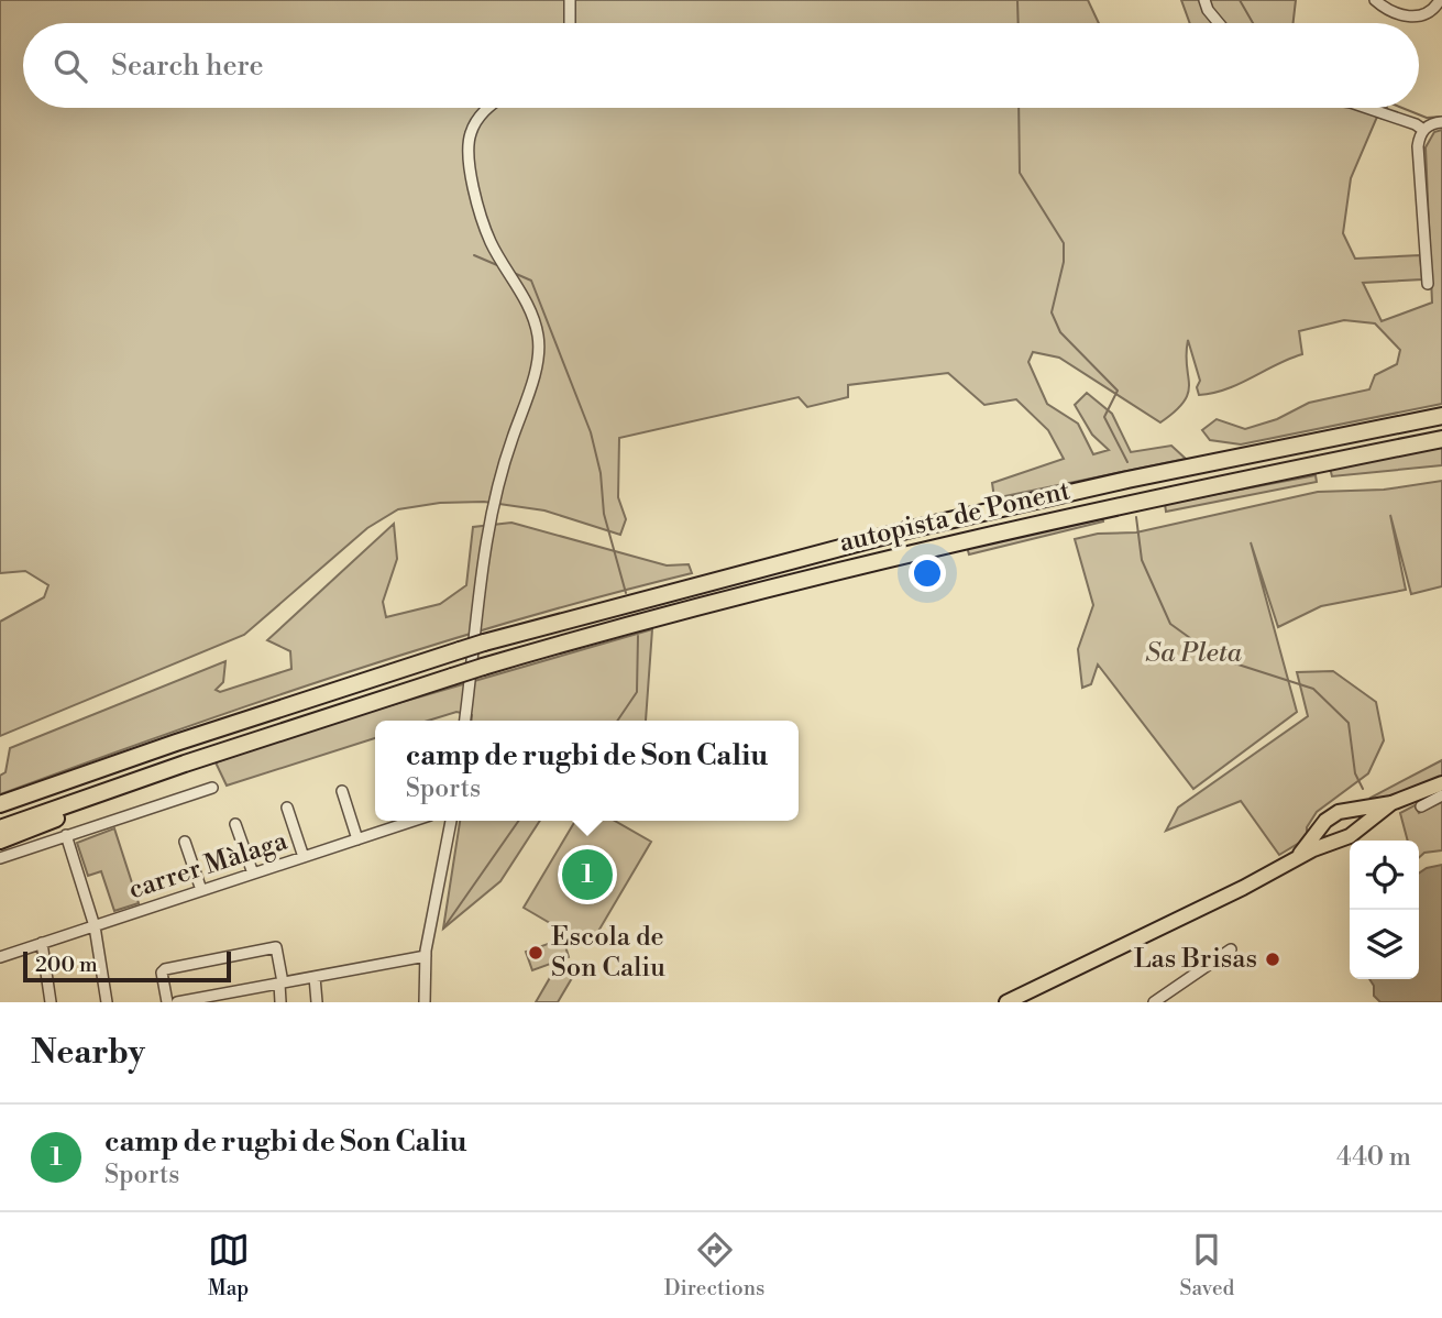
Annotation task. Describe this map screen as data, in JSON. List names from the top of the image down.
{
  "streets": {
    "highway": ["autopista de Ponent"],
    "street": ["carrer Màlaga"]
  },
  "parks": ["Sa Pleta"],
  "places": ["Escola de Son Caliu", "Las Brisas"],
  "scale_bar": "200 m",
  "page": {
    "search": "Search here",
    "popup": ["camp de rugbi de Son Caliu", "Sports"],
    "pins": "1",
    "scale": "200 m",
    "heading": "Nearby",
    "list": [
      {
        "mark": "1",
        "name": "camp de rugbi de Son Caliu",
        "note": "Sports",
        "value": "440 m"
      }
    ],
    "nav": ["Map", "Directions", "Saved"]
  }
}
